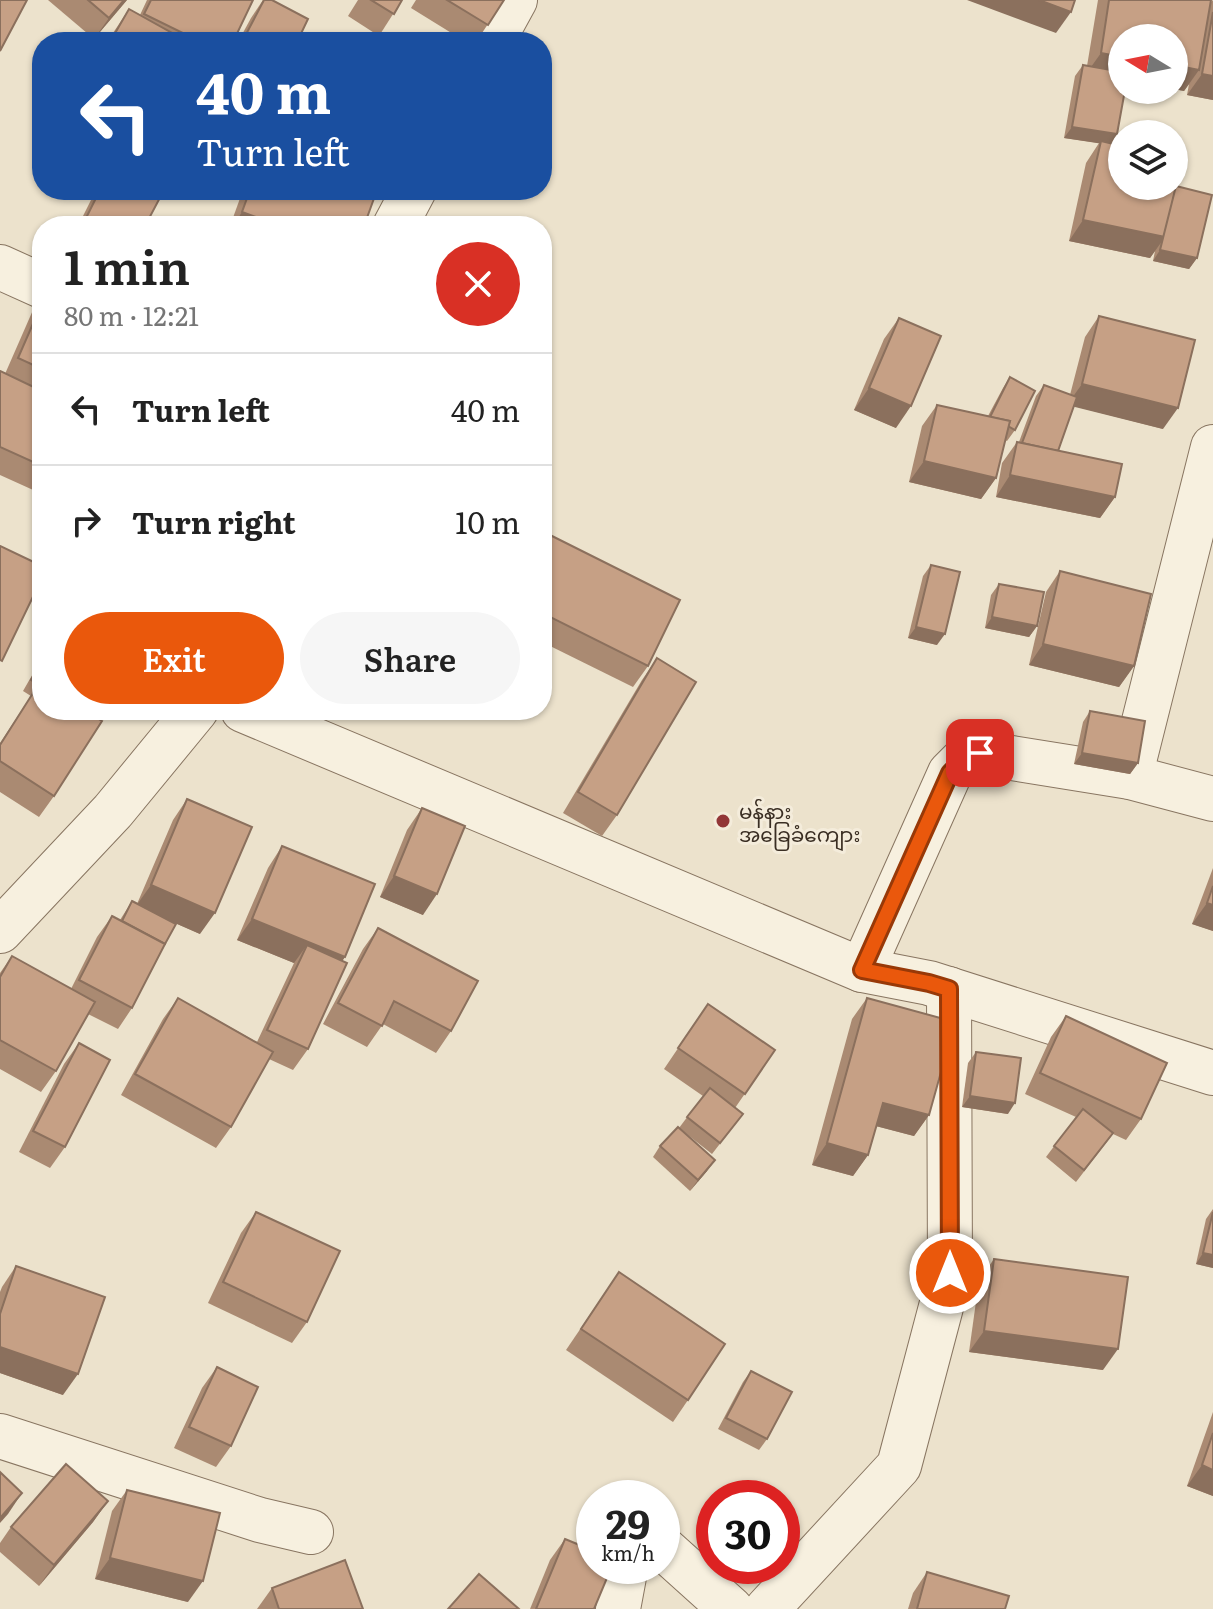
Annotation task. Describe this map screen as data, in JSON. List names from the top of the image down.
{
  "places": ["မန်နား အခြေခံကျေား"],
  "north": "left",
  "page": {
    "turn": ["40 m", "Turn left"],
    "heading": ["1 min", "80 m · 12:21"],
    "list": [
      {
        "name": "Turn left",
        "value": "40 m"
      },
      {
        "name": "Turn right",
        "value": "10 m"
      }
    ],
    "buttons": ["Exit", "Share"],
    "speed": "29 km/h",
    "limit": "30"
  }
}
